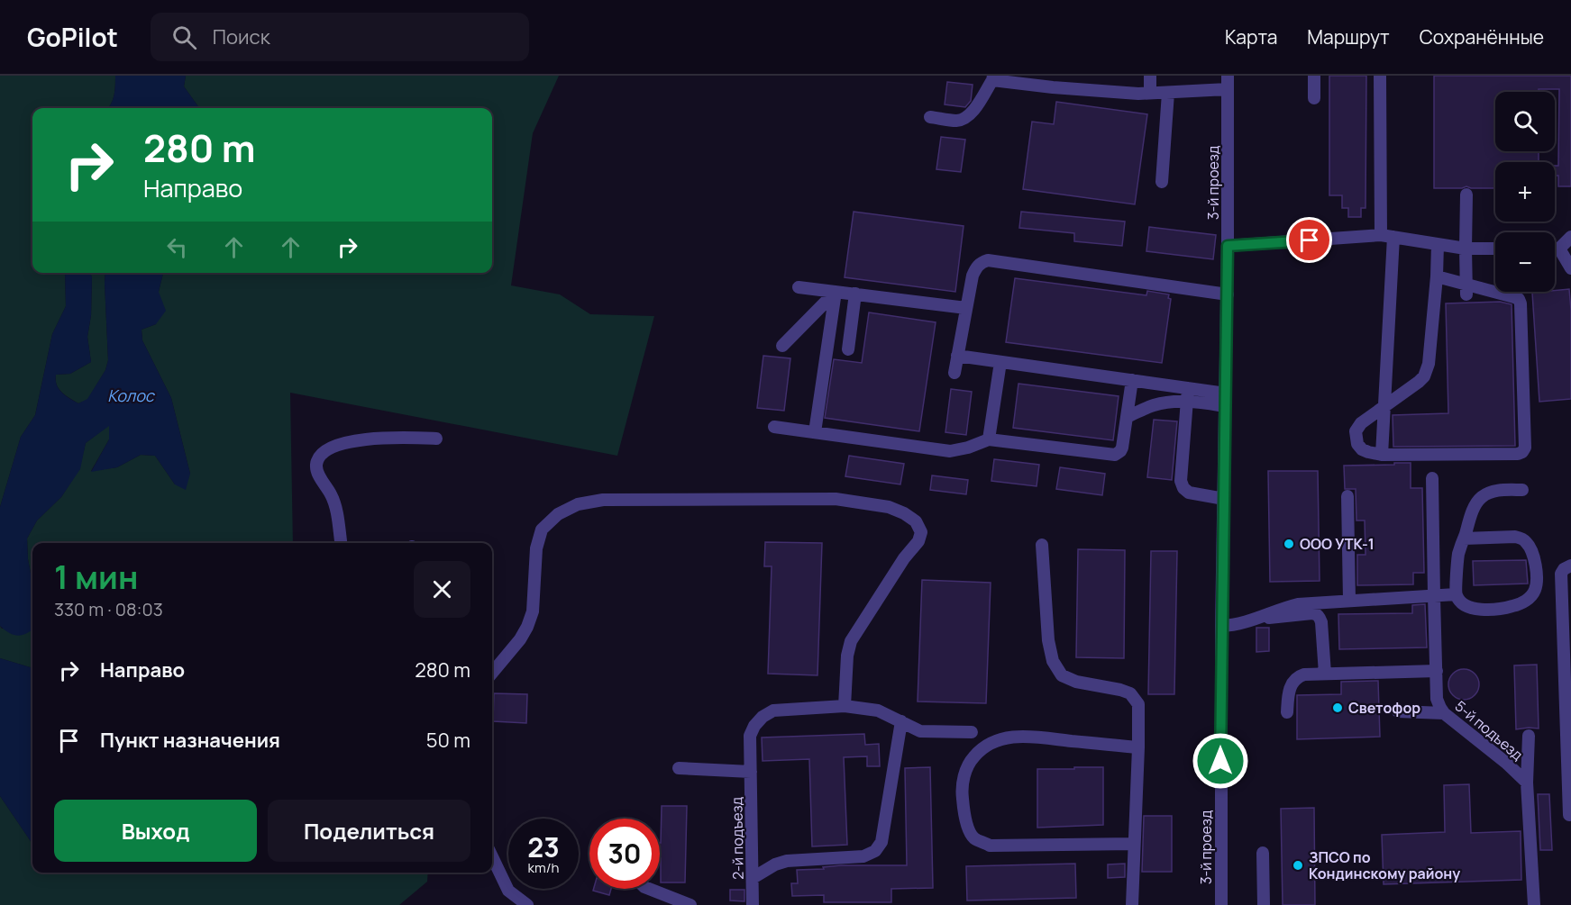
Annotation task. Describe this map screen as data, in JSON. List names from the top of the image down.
{
  "streets": {
    "street": ["3-й проезд", "5-й подъезд", "2-й подъезд"]
  },
  "water": ["Колос"],
  "places": ["ООО УТК-1", "Светофор", "ЗПСО по Кондинскому району"],
  "page": {
    "header": "GoPilot",
    "search": "Поиск",
    "nav": ["Карта", "Маршрут", "Сохранённые"],
    "map_buttons": ["+", "−"],
    "turn": ["280 m", "Направо"],
    "heading": ["1 мин", "330 m · 08:03"],
    "list": [
      {
        "name": "Направо",
        "value": "280 m"
      },
      {
        "name": "Пункт назначения",
        "value": "50 m"
      }
    ],
    "buttons": ["Выход", "Поделиться"],
    "speed": "23 km/h",
    "limit": "30"
  }
}
